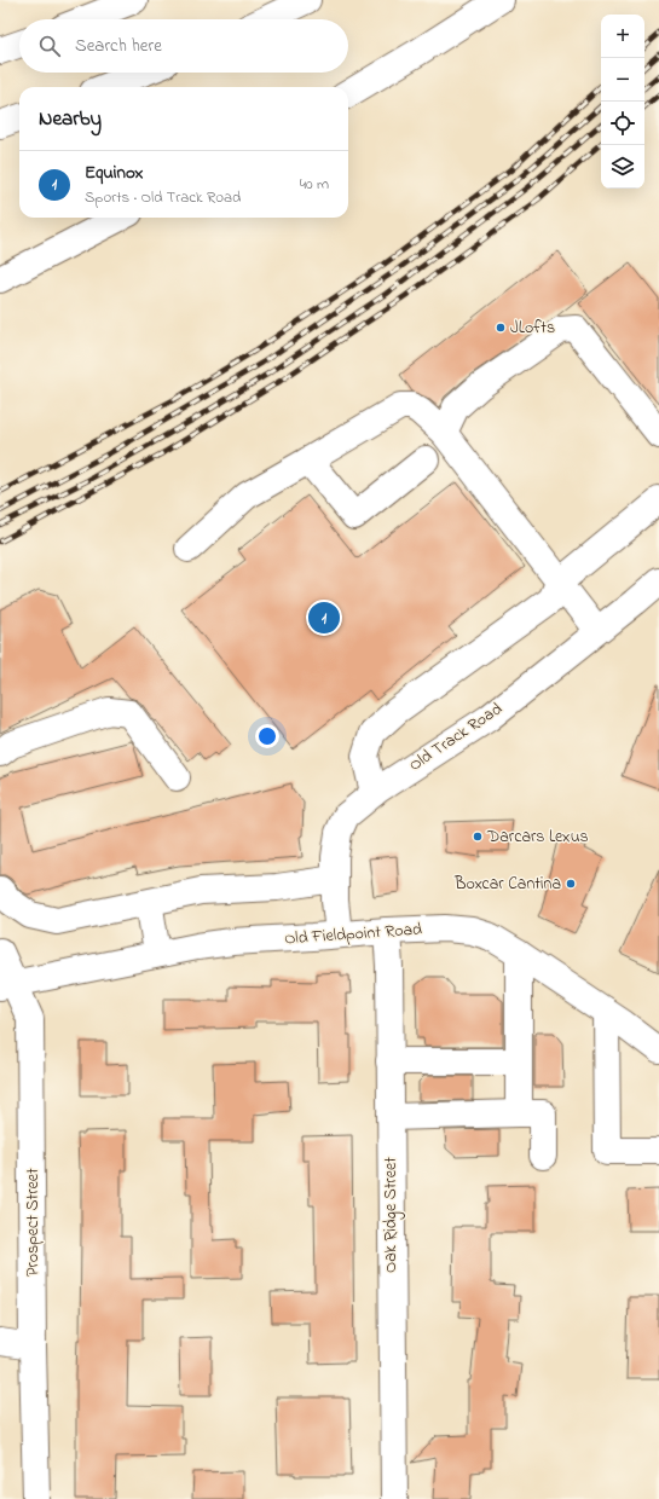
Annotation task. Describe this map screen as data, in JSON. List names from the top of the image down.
{
  "streets": {
    "main road": [
      "Old Track Road",
      "Old Fieldpoint Road",
      "Oak Ridge Street",
      "Prospect Street"
    ]
  },
  "crossings": [
    ["Old Track Road", "Old Fieldpoint Road"],
    ["Old Fieldpoint Road", "Oak Ridge Street"],
    ["Old Fieldpoint Road", "Prospect Street"]
  ],
  "places": ["JLofts", "Darcars Lexus", "Boxcar Cantina"],
  "page": {
    "map_buttons": ["+", "−"],
    "search": "Search here",
    "heading": "Nearby",
    "list": [
      {
        "mark": "1",
        "name": "Equinox",
        "note": "Sports · Old Track Road",
        "value": "40 m"
      }
    ],
    "pins": "1"
  }
}
